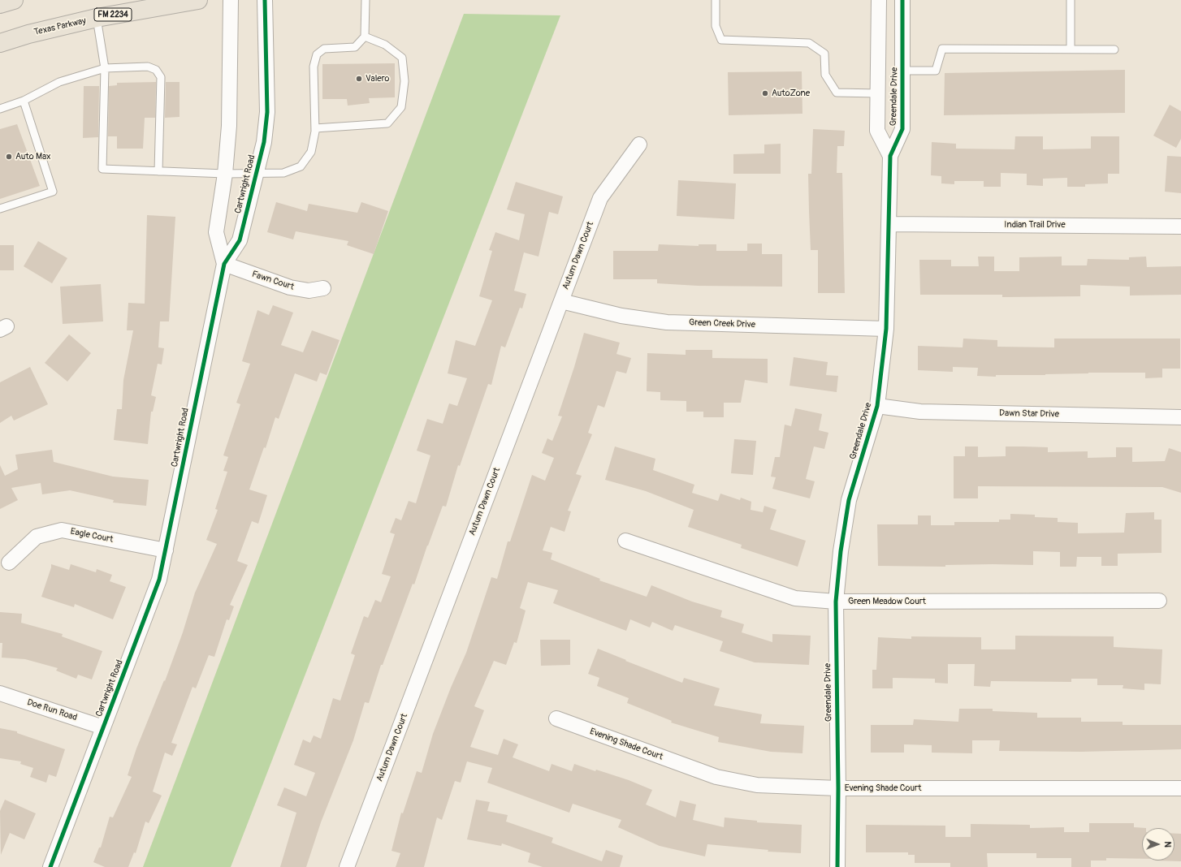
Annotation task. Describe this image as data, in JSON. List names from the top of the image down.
{
  "streets": {
    "main road": ["FM 2234", "Texas Parkway"],
    "street": [
      "Greendale Drive",
      "Cartwright Road",
      "Indian Trail Drive",
      "Autum Dawn Court",
      "Fawn Court",
      "Green Creek Drive",
      "Dawn Star Drive",
      "Eagle Court",
      "Green Meadow Court",
      "Doe Run Road",
      "Evening Shade Court"
    ]
  },
  "crossings": [
    ["Greendale Drive", "Indian Trail Drive"],
    ["Greendale Drive", "Green Creek Drive"],
    ["Greendale Drive", "Dawn Star Drive"],
    ["Greendale Drive", "Green Meadow Court"],
    ["Greendale Drive", "Evening Shade Court"],
    ["Cartwright Road", "Fawn Court"],
    ["Cartwright Road", "Eagle Court"],
    ["Cartwright Road", "Doe Run Road"],
    ["Autum Dawn Court", "Green Creek Drive"]
  ],
  "places": ["Valero", "AutoZone", "Auto Max"],
  "north": "right"
}
